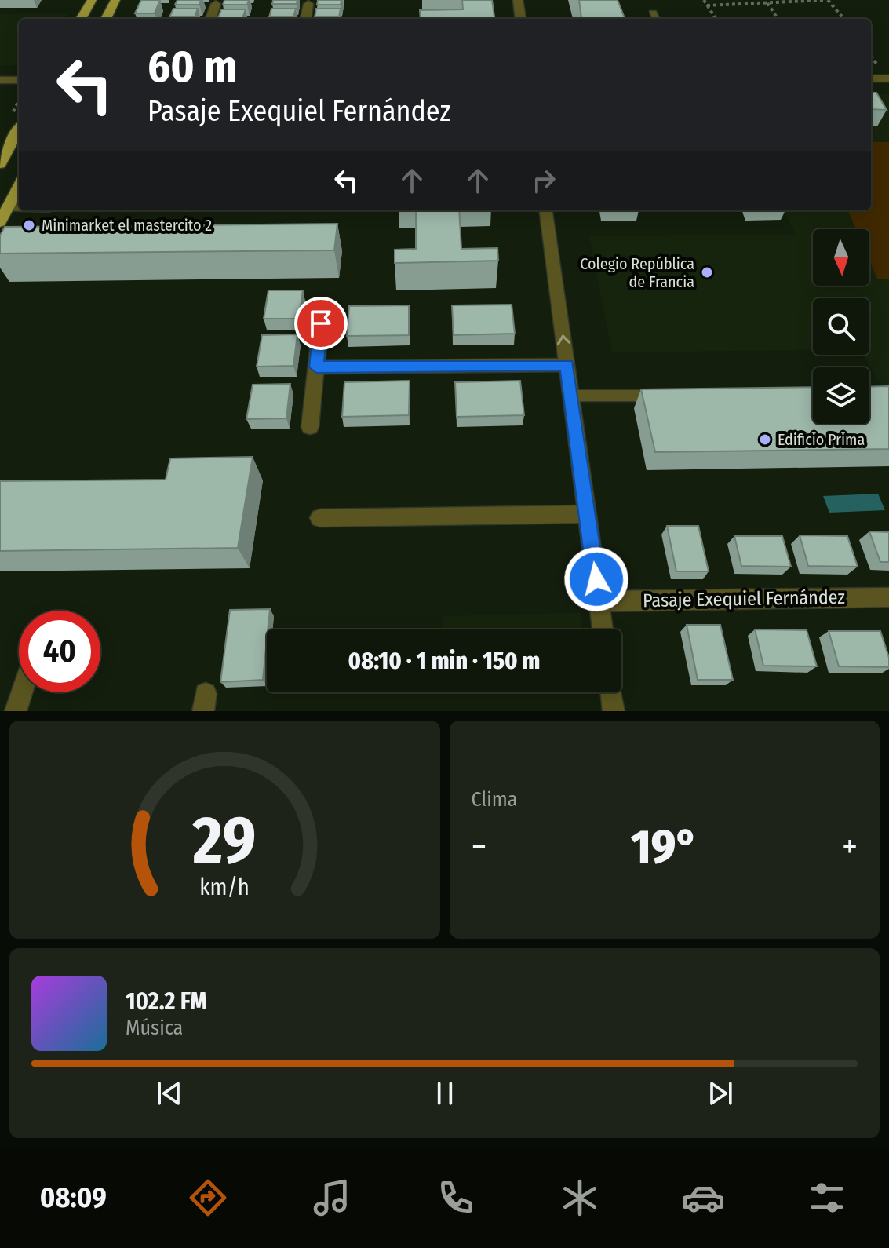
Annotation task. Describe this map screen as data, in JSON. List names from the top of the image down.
{
  "streets": {
    "street": ["Pasaje Exequiel Fernández"]
  },
  "places": ["Minimarket el mastercito 2", "Colegio República de Francia", "Edificio Prima"],
  "north": "bottom",
  "page": {
    "turn": ["60 m", "Pasaje Exequiel Fernández"],
    "limit": "40",
    "trip": "08:10 · 1 min · 150 m",
    "tile": "Clima",
    "heat": ["−", "19°", "+"],
    "song": ["102.2 FM", "Música"],
    "tabs": "08:09",
    "gauge": ["29", "km/h"]
  }
}
